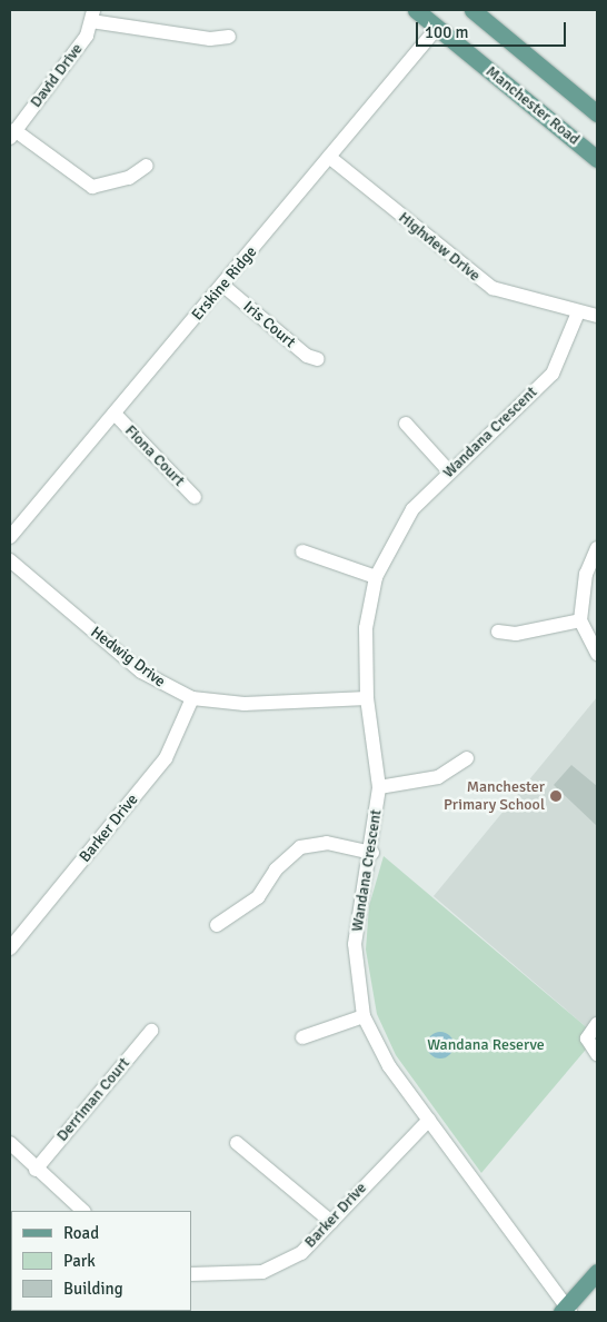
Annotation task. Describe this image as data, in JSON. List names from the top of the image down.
{
  "streets": {
    "main road": ["Manchester Road"],
    "street": [
      "David Drive",
      "Highview Drive",
      "Erskine Ridge",
      "Iris Court",
      "Wandana Crescent",
      "Fiona Court",
      "Hedwig Drive",
      "Barker Drive",
      "Derriman Court"
    ]
  },
  "crossings": [
    ["Manchester Road", "Erskine Ridge"],
    ["Highview Drive", "Erskine Ridge"],
    ["Highview Drive", "Wandana Crescent"],
    ["Erskine Ridge", "Iris Court"],
    ["Erskine Ridge", "Fiona Court"],
    ["Wandana Crescent", "Hedwig Drive"],
    ["Wandana Crescent", "Barker Drive"],
    ["Hedwig Drive", "Barker Drive"]
  ],
  "parks": ["Wandana Reserve"],
  "places": ["Manchester Primary School"],
  "legend": ["Road", "Park", "Building"],
  "scale_bar": "100 m"
}
